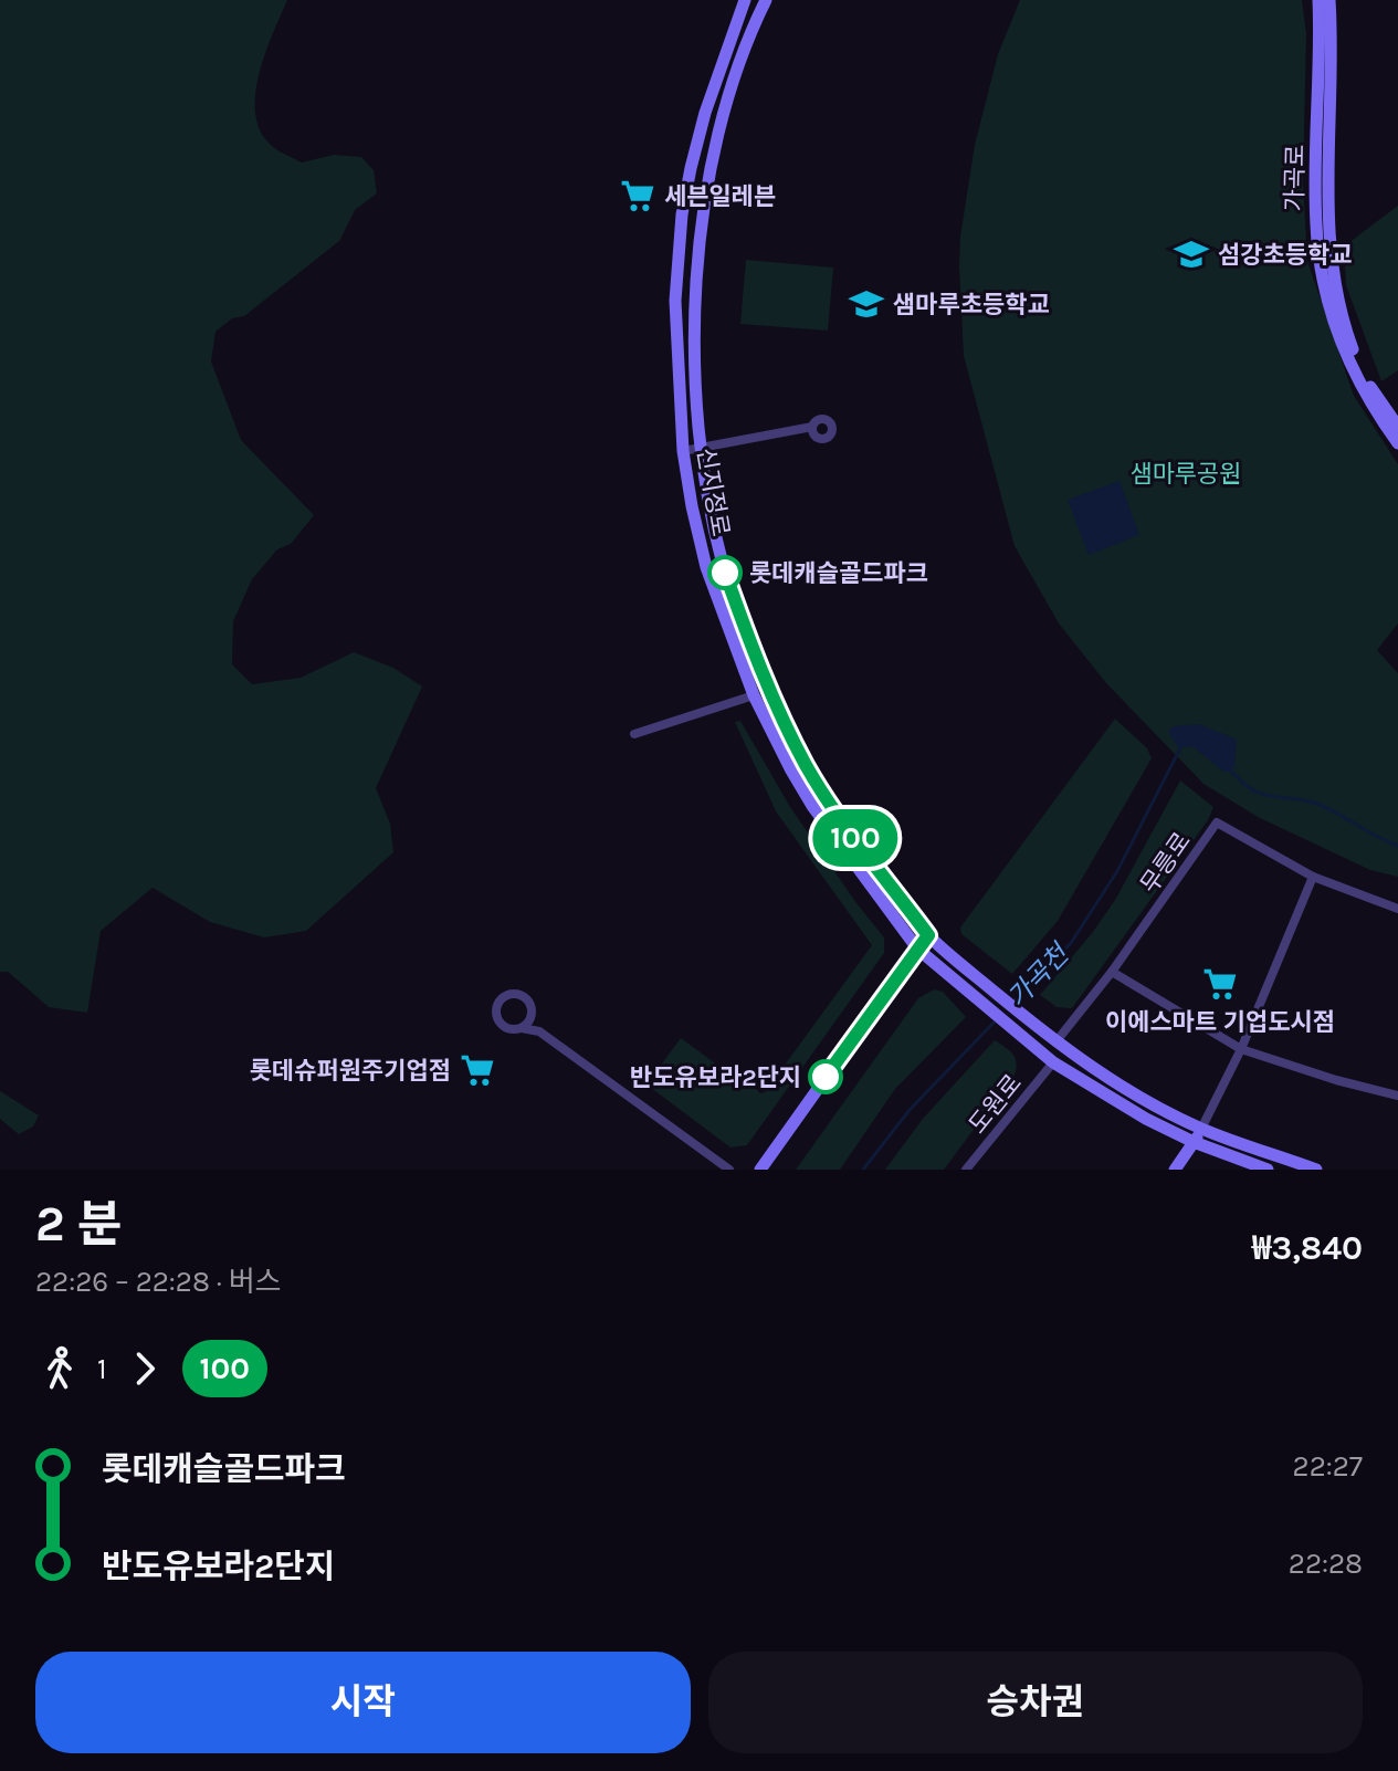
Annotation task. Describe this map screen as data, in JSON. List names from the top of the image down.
{
  "streets": {
    "street": [
      "가곡로",
      "신지정로",
      "무릉로",
      "도원로"
    ]
  },
  "crossings": [
    ["신지정로", "무릉로"],
    ["신지정로", "도원로"]
  ],
  "water": ["가곡천"],
  "parks": ["샘마루공원"],
  "places": {
    "supermarket": ["세븐일레븐", "이에스마트 기업도시점", "롯데슈퍼원주기업점"],
    "school or university": ["섬강초등학교", "샘마루초등학교"],
    "other": ["롯데캐슬골드파크", "반도유보라2단지"]
  },
  "lines": ["bus line 100"],
  "page": {
    "on_map": "100",
    "heading": ["2 분", "22:26 – 22:28 · 버스", "₩3,840"],
    "legs": ["1", "100"],
    "list": [
      {
        "name": "롯데캐슬골드파크",
        "value": "22:27"
      },
      {
        "name": "반도유보라2단지",
        "value": "22:28"
      }
    ],
    "buttons": ["시작", "승차권"]
  }
}
